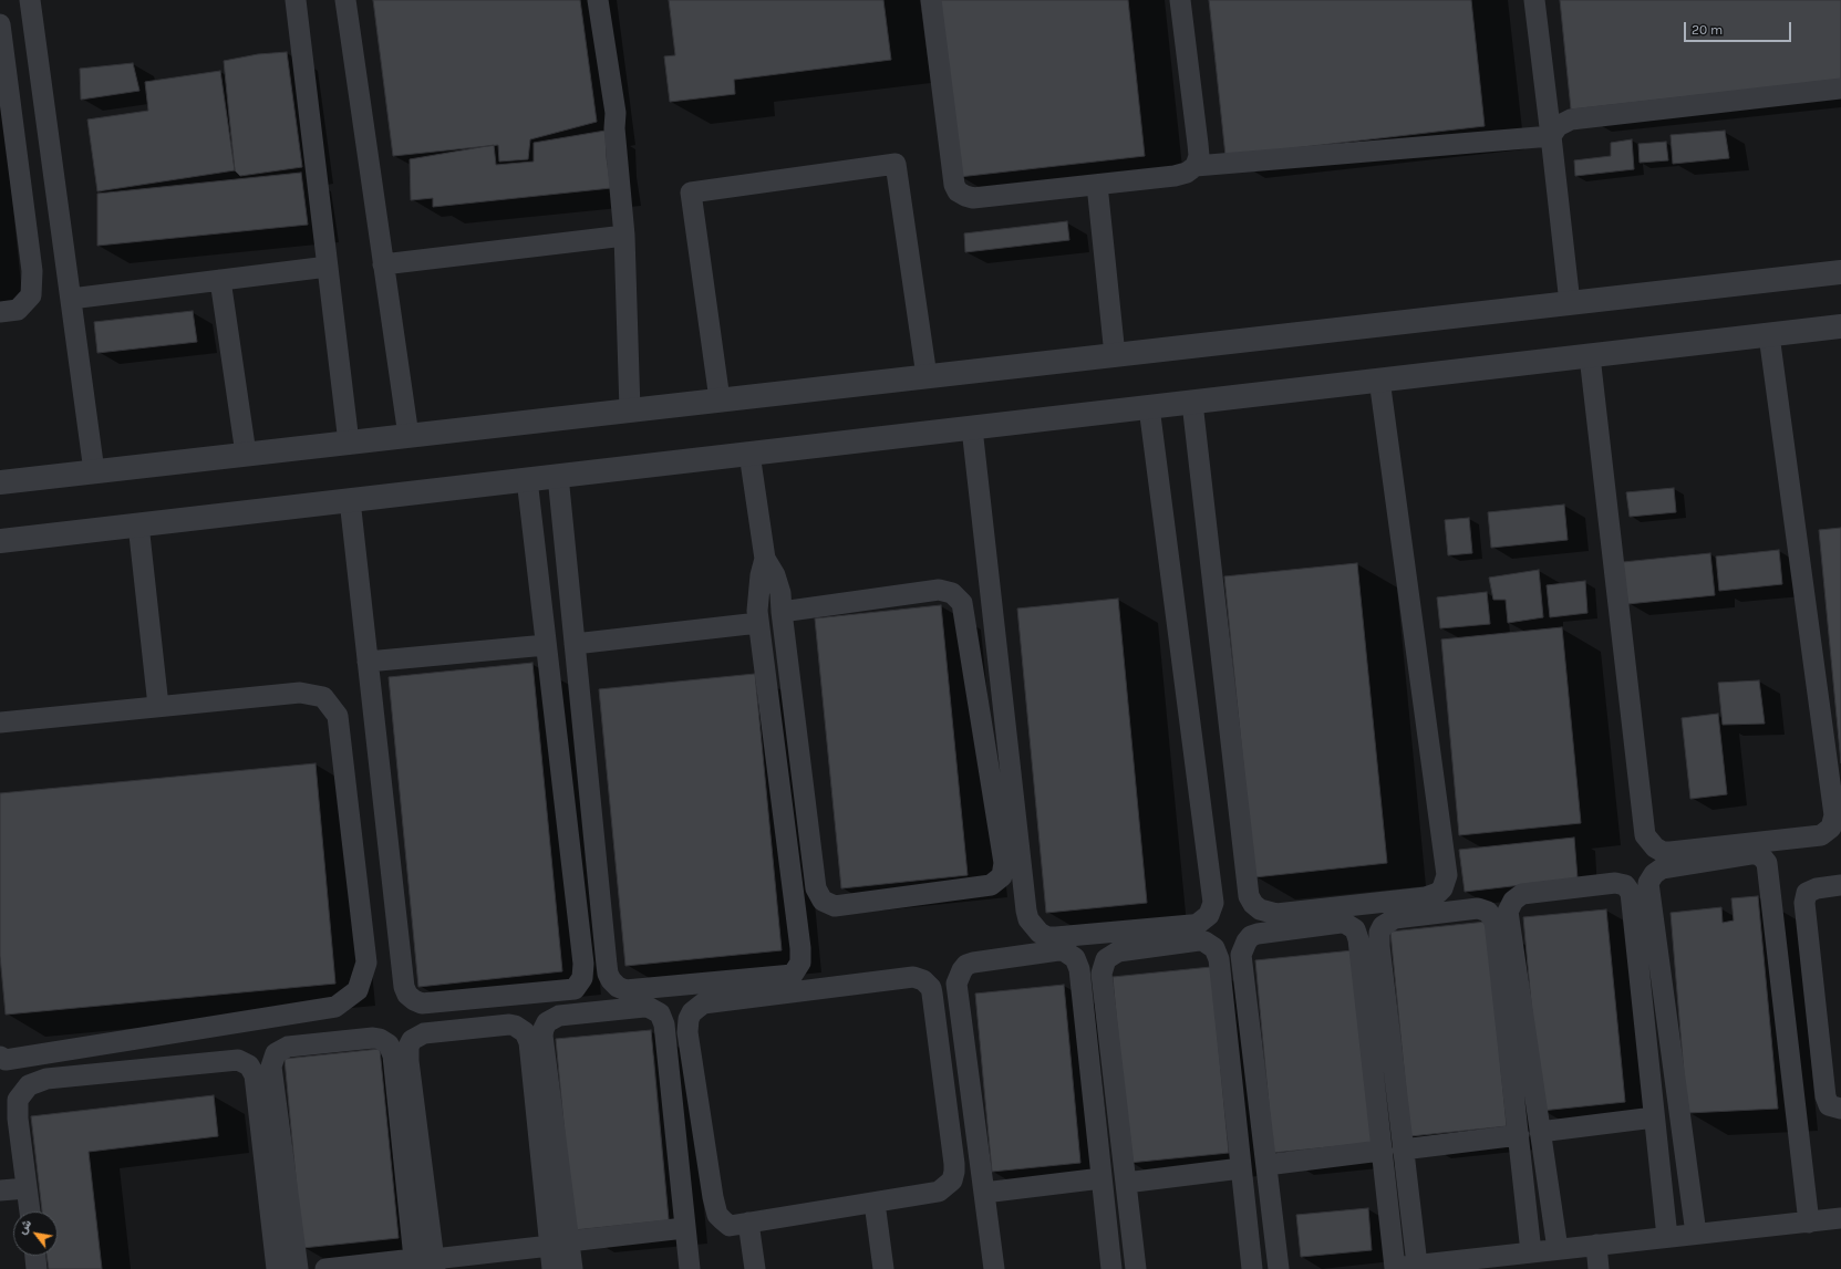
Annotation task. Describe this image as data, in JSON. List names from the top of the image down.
{
  "scale_bar": "20 m",
  "north": "top left"
}
